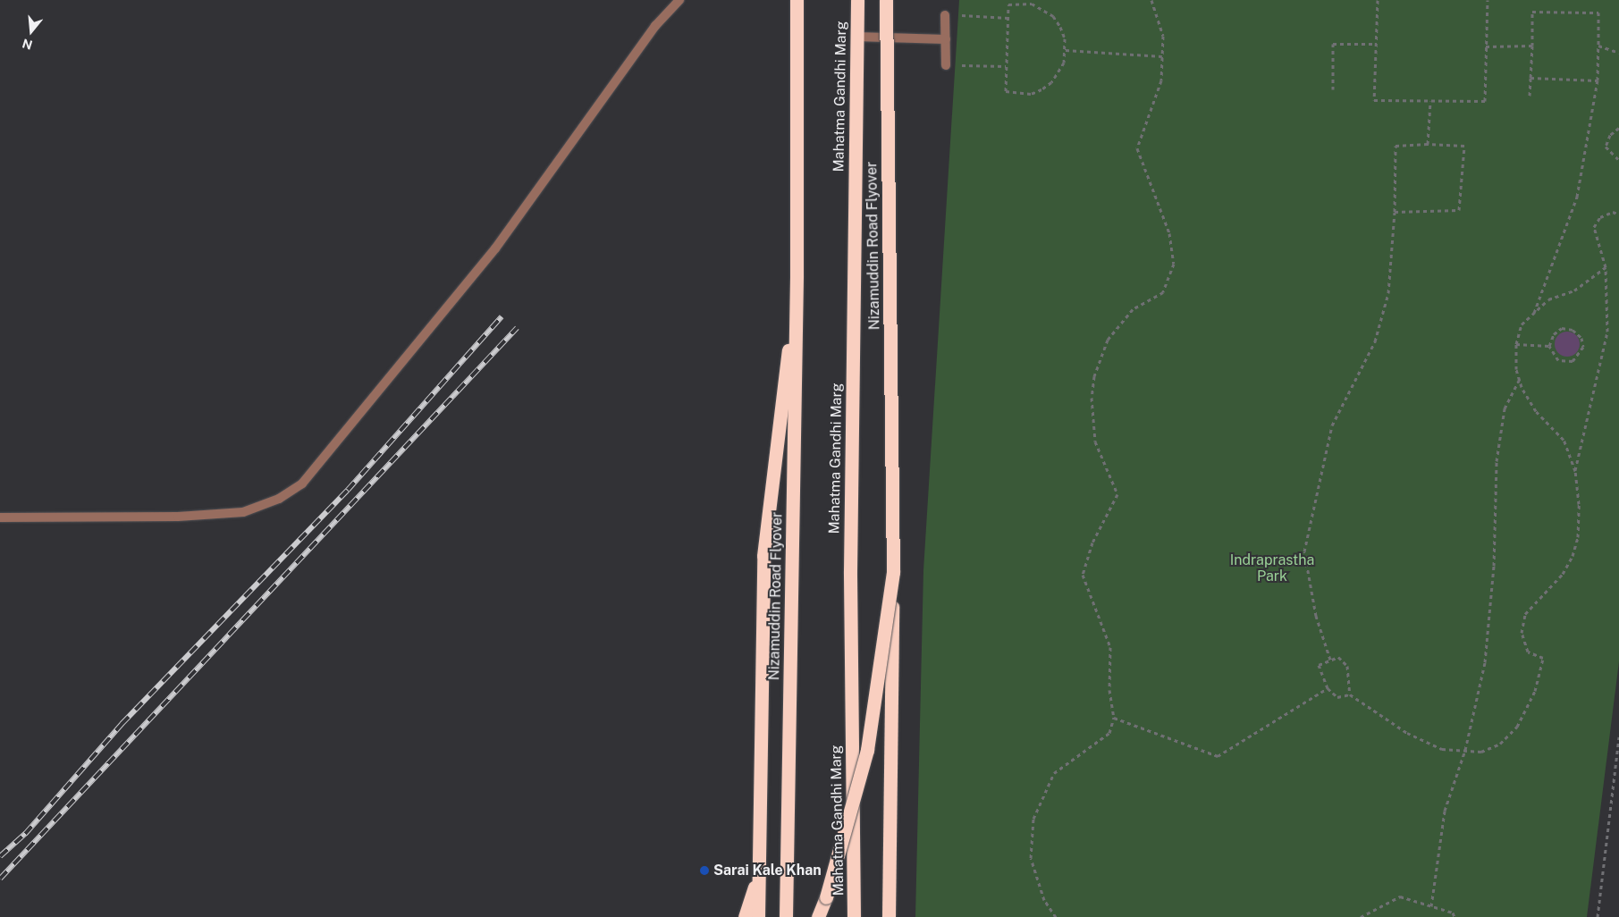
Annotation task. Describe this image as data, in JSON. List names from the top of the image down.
{
  "streets": {
    "highway": ["Mahatma Gandhi Marg", "Nizamuddin Road Flyover"]
  },
  "parks": ["Indraprastha Park"],
  "places": ["Sarai Kale Khan"],
  "north": "bottom"
}
